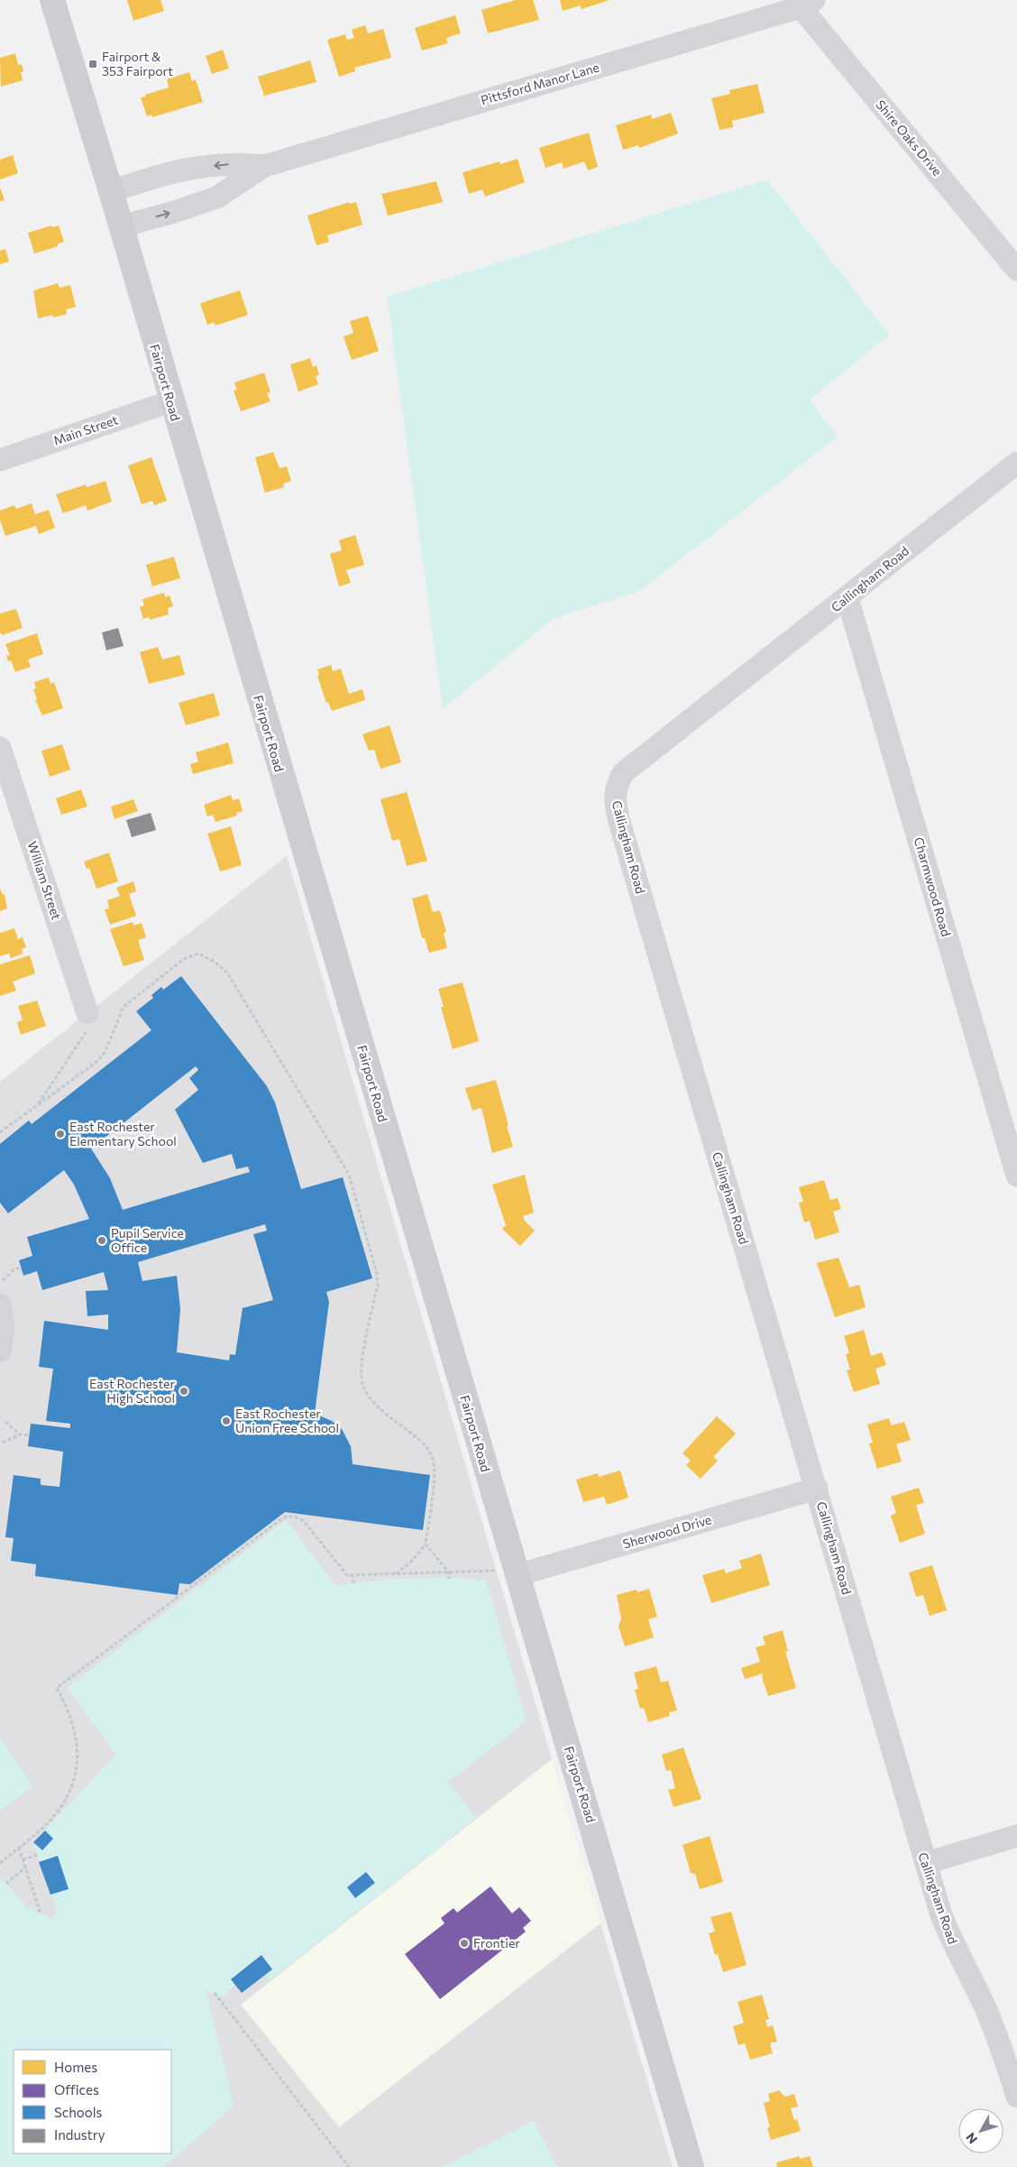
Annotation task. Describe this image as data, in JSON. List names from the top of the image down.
{
  "streets": {
    "main road": ["Fairport Road"],
    "street": [
      "Pittsford Manor Lane",
      "Shire Oaks Drive",
      "Main Street",
      "Callingham Road",
      "William Street",
      "Charmwood Road",
      "Sherwood Drive"
    ]
  },
  "crossings": [
    ["Pittsford Manor Lane", "Shire Oaks Drive"],
    ["Pittsford Manor Lane", "Fairport Road"],
    ["Fairport Road", "Main Street"],
    ["Fairport Road", "Sherwood Drive"],
    ["Callingham Road", "Charmwood Road"],
    ["Callingham Road", "Sherwood Drive"]
  ],
  "places": {
    "transit": ["Fairport & 353 Fairport"],
    "other": [
      "East Rochester Elementary School",
      "Pupil Service Office",
      "East Rochester High School",
      "East Rochester Union Free School",
      "Frontier"
    ]
  },
  "legend": [
    "Homes",
    "Offices",
    "Schools",
    "Industry"
  ],
  "north": "bottom left"
}
